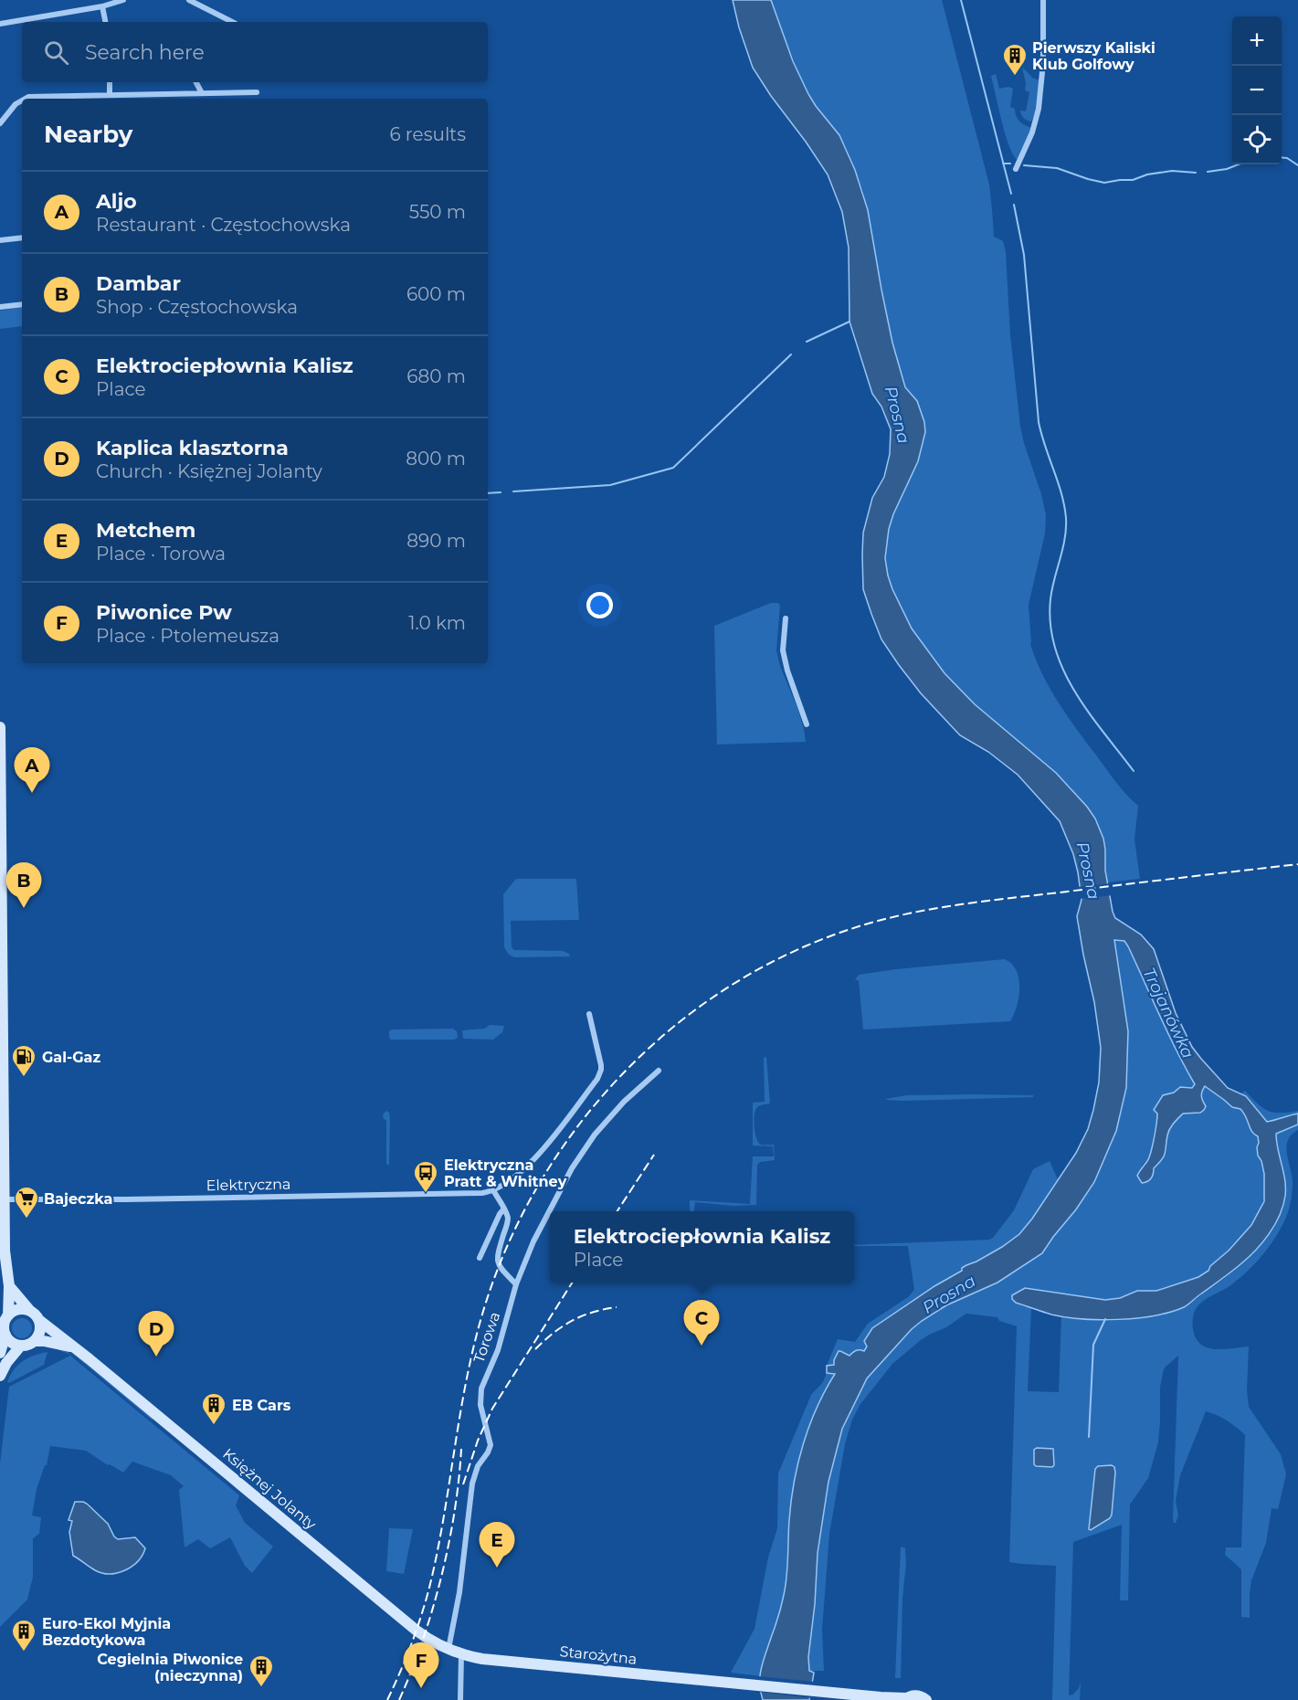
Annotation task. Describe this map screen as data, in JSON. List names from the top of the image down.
{
  "streets": {
    "street": [
      "Elektryczna",
      "Torowa",
      "Księżnej Jolanty",
      "Starożytna"
    ]
  },
  "crossings": [
    ["Torowa", "Księżnej Jolanty"],
    ["Torowa", "Starożytna"],
    ["Księżnej Jolanty", "Starożytna"]
  ],
  "water": ["Prosna", "Trojanówka"],
  "places": {
    "building": [
      "Pierwszy Kaliski Klub Golfowy",
      "EB Cars",
      "Euro-Ekol Myjnia Bezdotykowa",
      "Cegielnia Piwonice (nieczynna)"
    ],
    "fuel station": ["Gal-Gaz"],
    "bus stop": ["Elektryczna Pratt & Whitney"],
    "supermarket": ["Bajeczka"]
  },
  "page": {
    "map_buttons": ["+", "−"],
    "search": "Search here",
    "heading": ["Nearby", "6 results"],
    "list": [
      {
        "mark": "A",
        "name": "Aljo",
        "note": "Restaurant · Częstochowska",
        "value": "550 m"
      },
      {
        "mark": "B",
        "name": "Dambar",
        "note": "Shop · Częstochowska",
        "value": "600 m"
      },
      {
        "mark": "C",
        "name": "Elektrociepłownia Kalisz",
        "note": "Place",
        "value": "680 m"
      },
      {
        "mark": "D",
        "name": "Kaplica klasztorna",
        "note": "Church · Księżnej Jolanty",
        "value": "800 m"
      },
      {
        "mark": "E",
        "name": "Metchem",
        "note": "Place · Torowa",
        "value": "890 m"
      },
      {
        "mark": "F",
        "name": "Piwonice Pw",
        "note": "Place · Ptolemeusza",
        "value": "1.0 km"
      }
    ],
    "pins": [
      "A",
      "B",
      "C",
      "D",
      "E",
      "F"
    ],
    "popup": ["Elektrociepłownia Kalisz", "Place"]
  }
}
